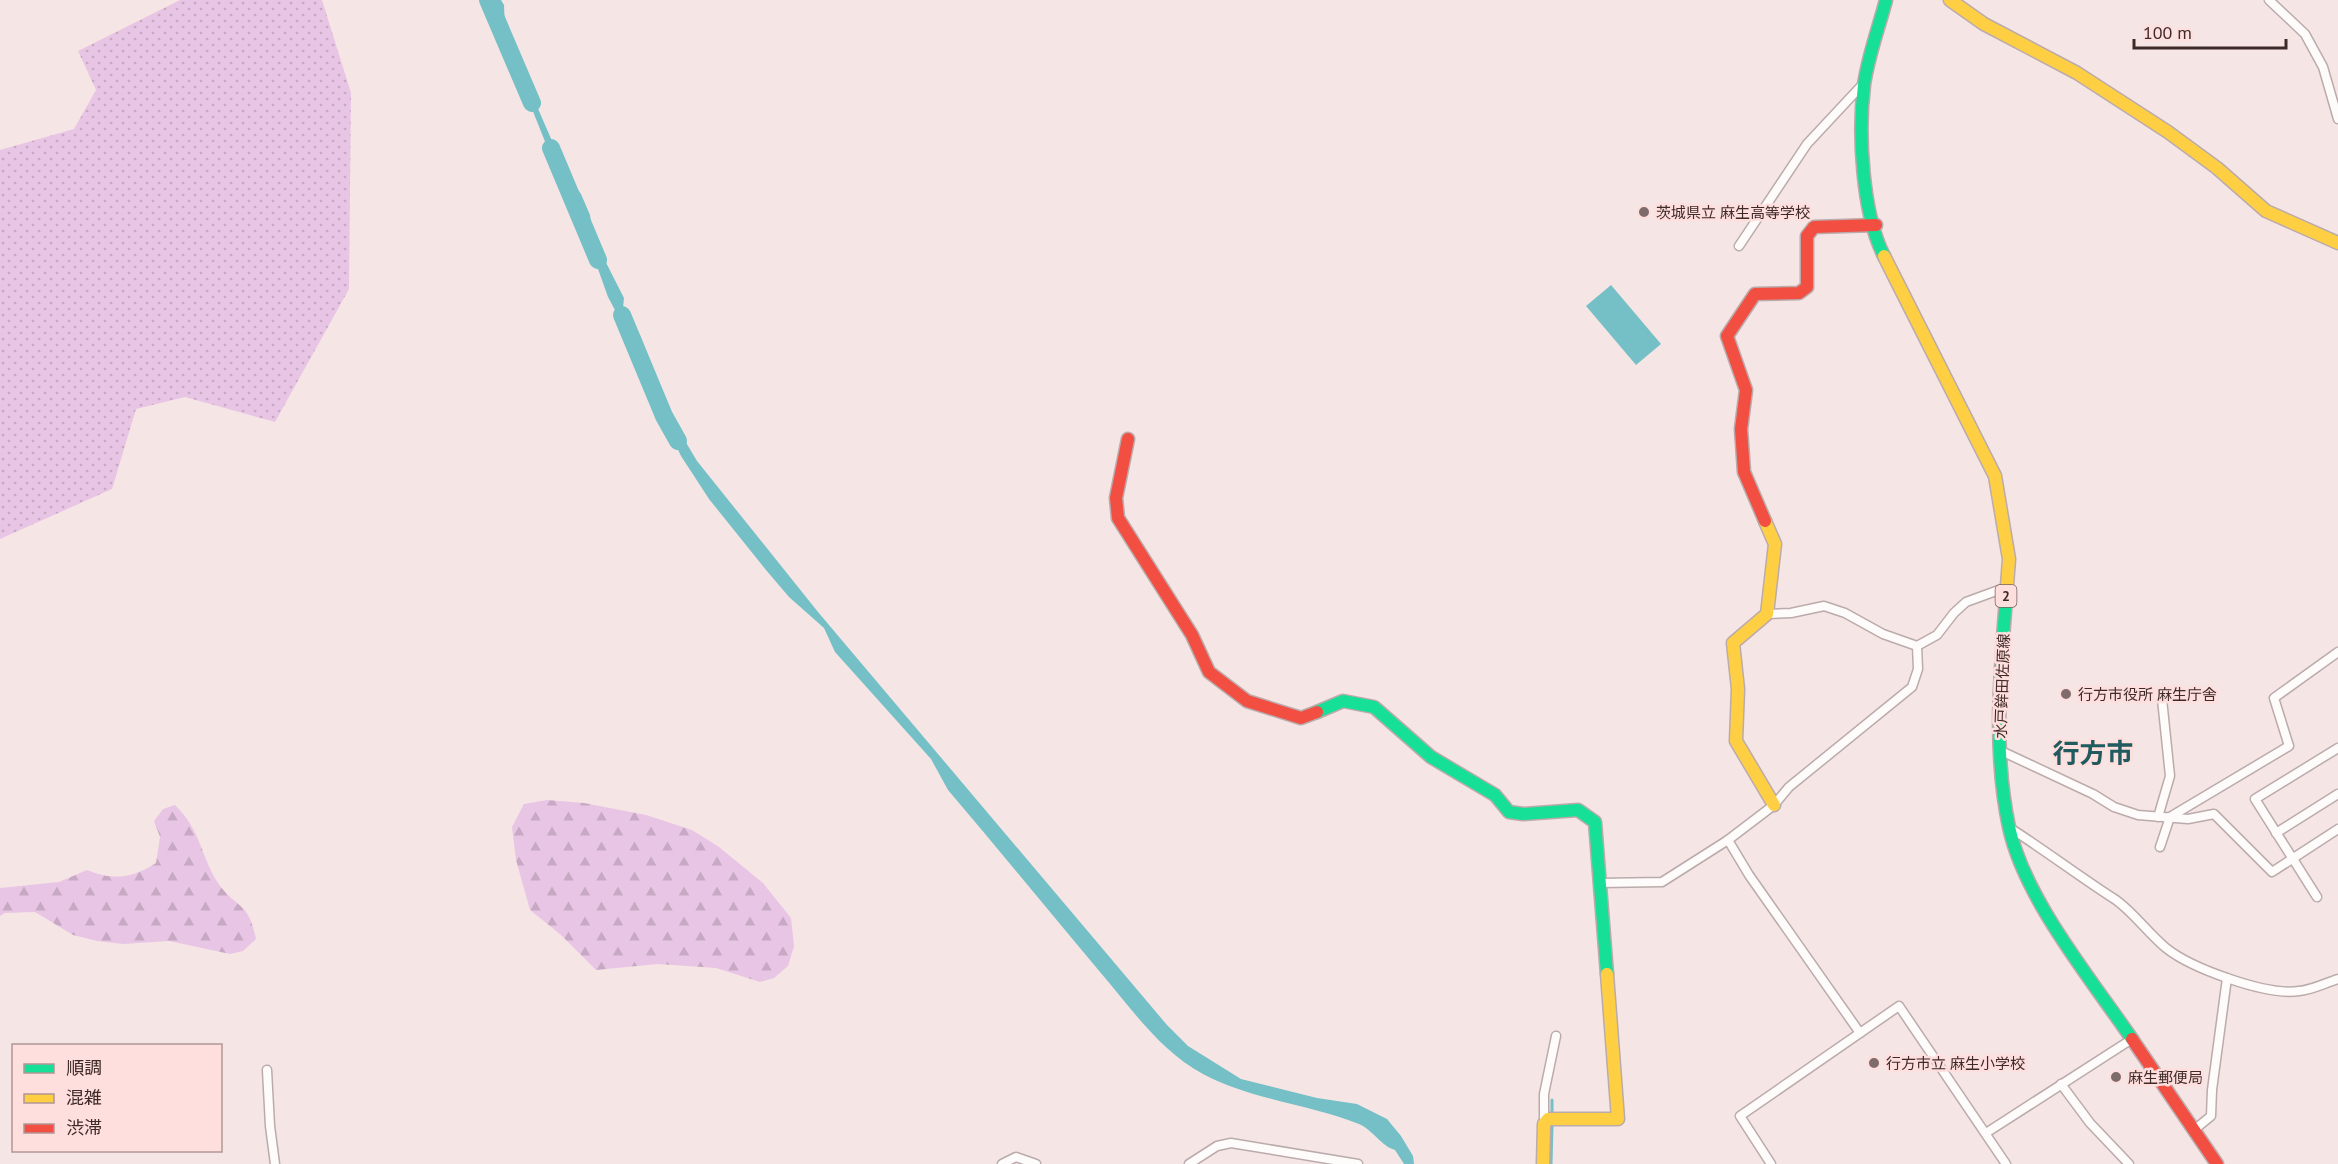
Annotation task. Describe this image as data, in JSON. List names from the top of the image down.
{
  "streets": {
    "street": ["2", "水戸鉾田佐原線"]
  },
  "districts": ["行方市"],
  "places": [
    "茨城県立 麻生高等学校",
    "行方市役所 麻生庁舎",
    "行方市立 麻生小学校",
    "麻生郵便局"
  ],
  "legend": ["順調", "混雑", "渋滞"],
  "scale_bar": "100 m"
}
